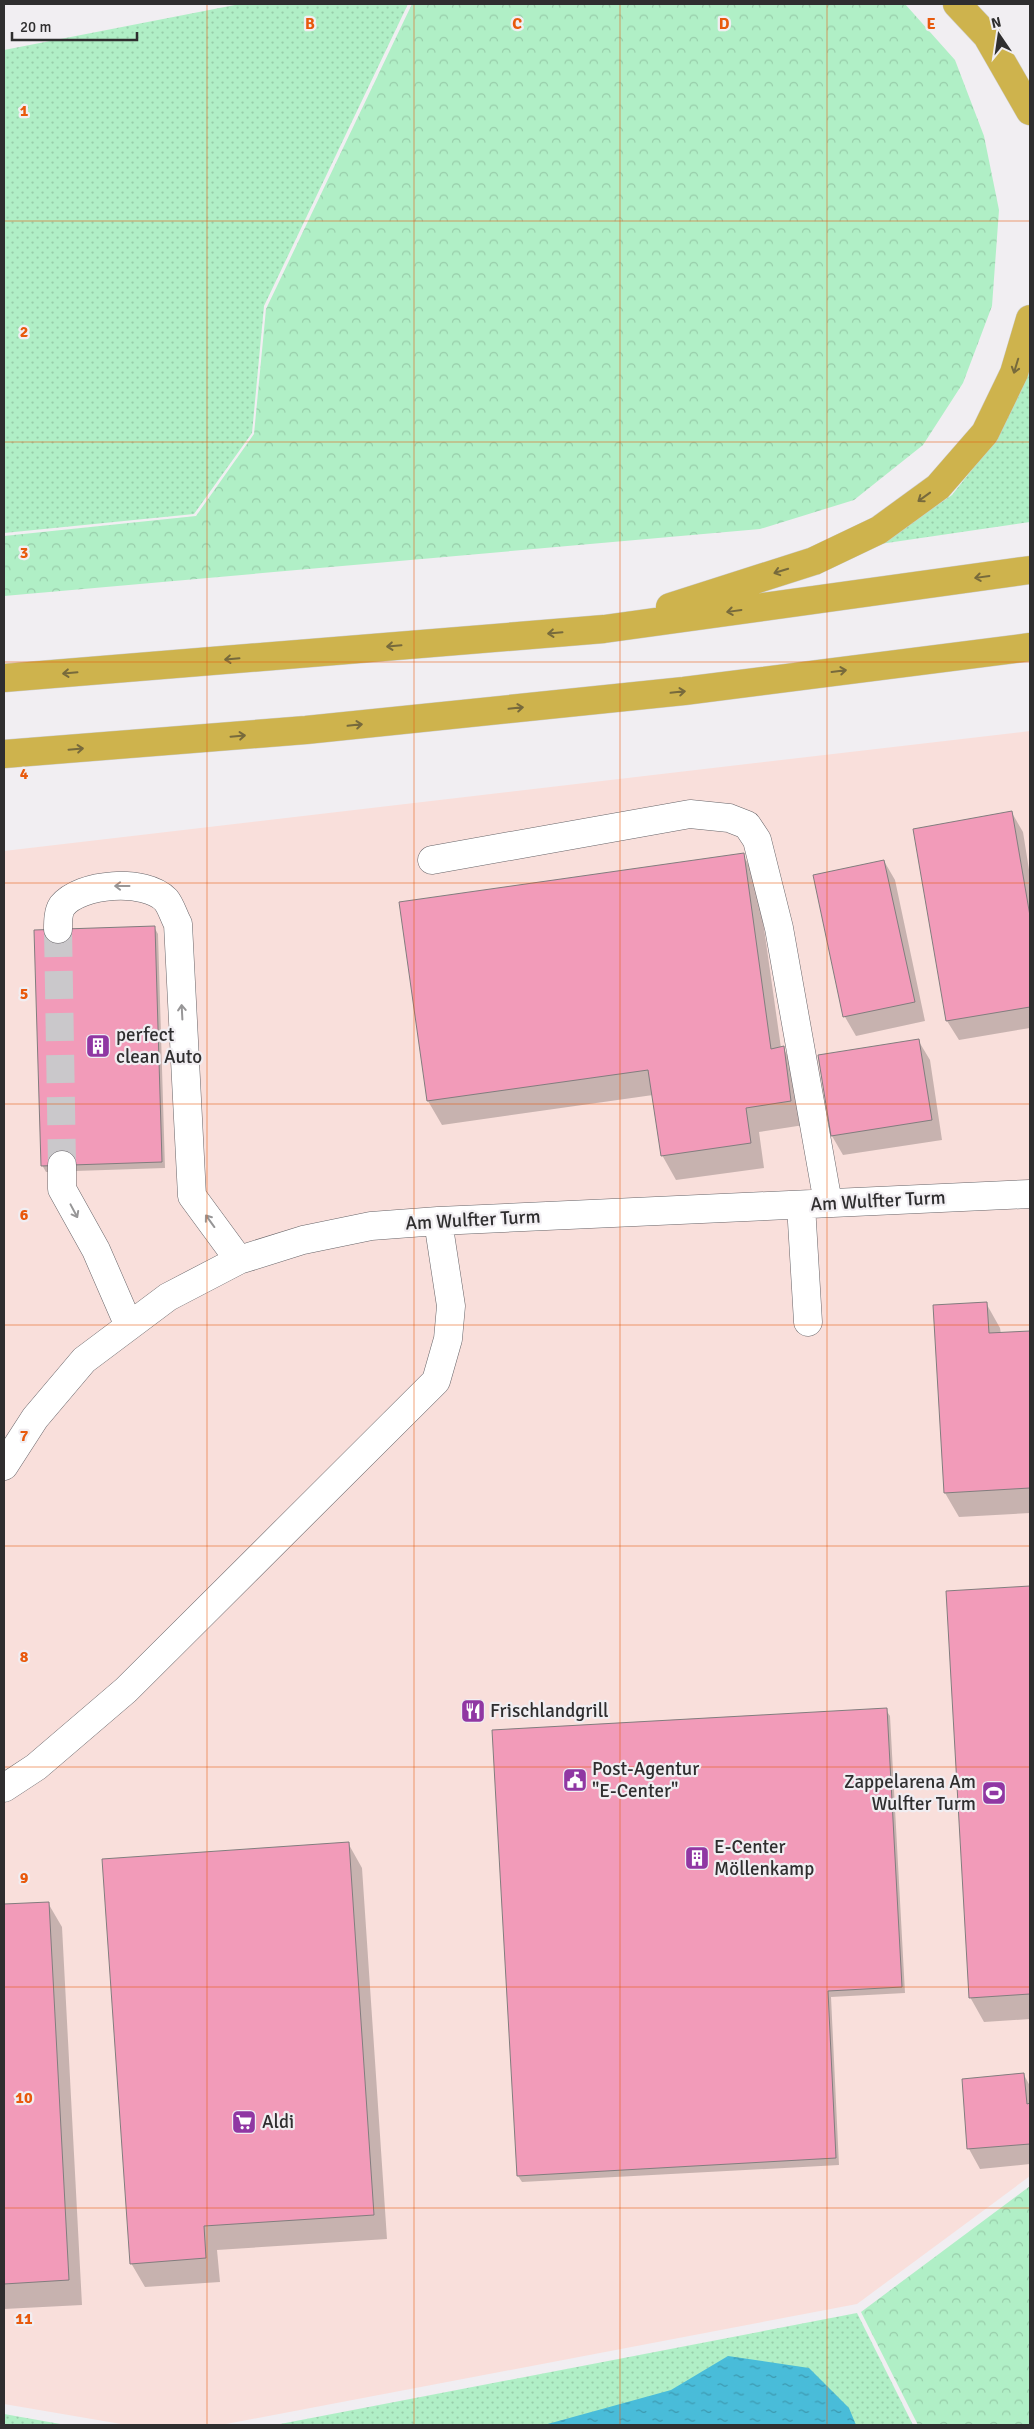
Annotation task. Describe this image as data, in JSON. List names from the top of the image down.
{
  "streets": {
    "street": ["Am Wulfter Turm"]
  },
  "places": {
    "building": ["perfect clean Auto", "E-Center Möllenkamp"],
    "restaurant": ["Frischlandgrill"],
    "public building": ["Post-Agentur \"E-Center\""],
    "sports": ["Zappelarena Am Wulfter Turm"],
    "supermarket": ["Aldi"]
  },
  "scale_bar": "20 m",
  "north": "top",
  "grid": {
    "columns": [
      "B",
      "C",
      "D",
      "E"
    ],
    "rows": [
      "1",
      "2",
      "3",
      "4",
      "5",
      "6",
      "7",
      "8",
      "9",
      "10",
      "11"
    ]
  }
}
